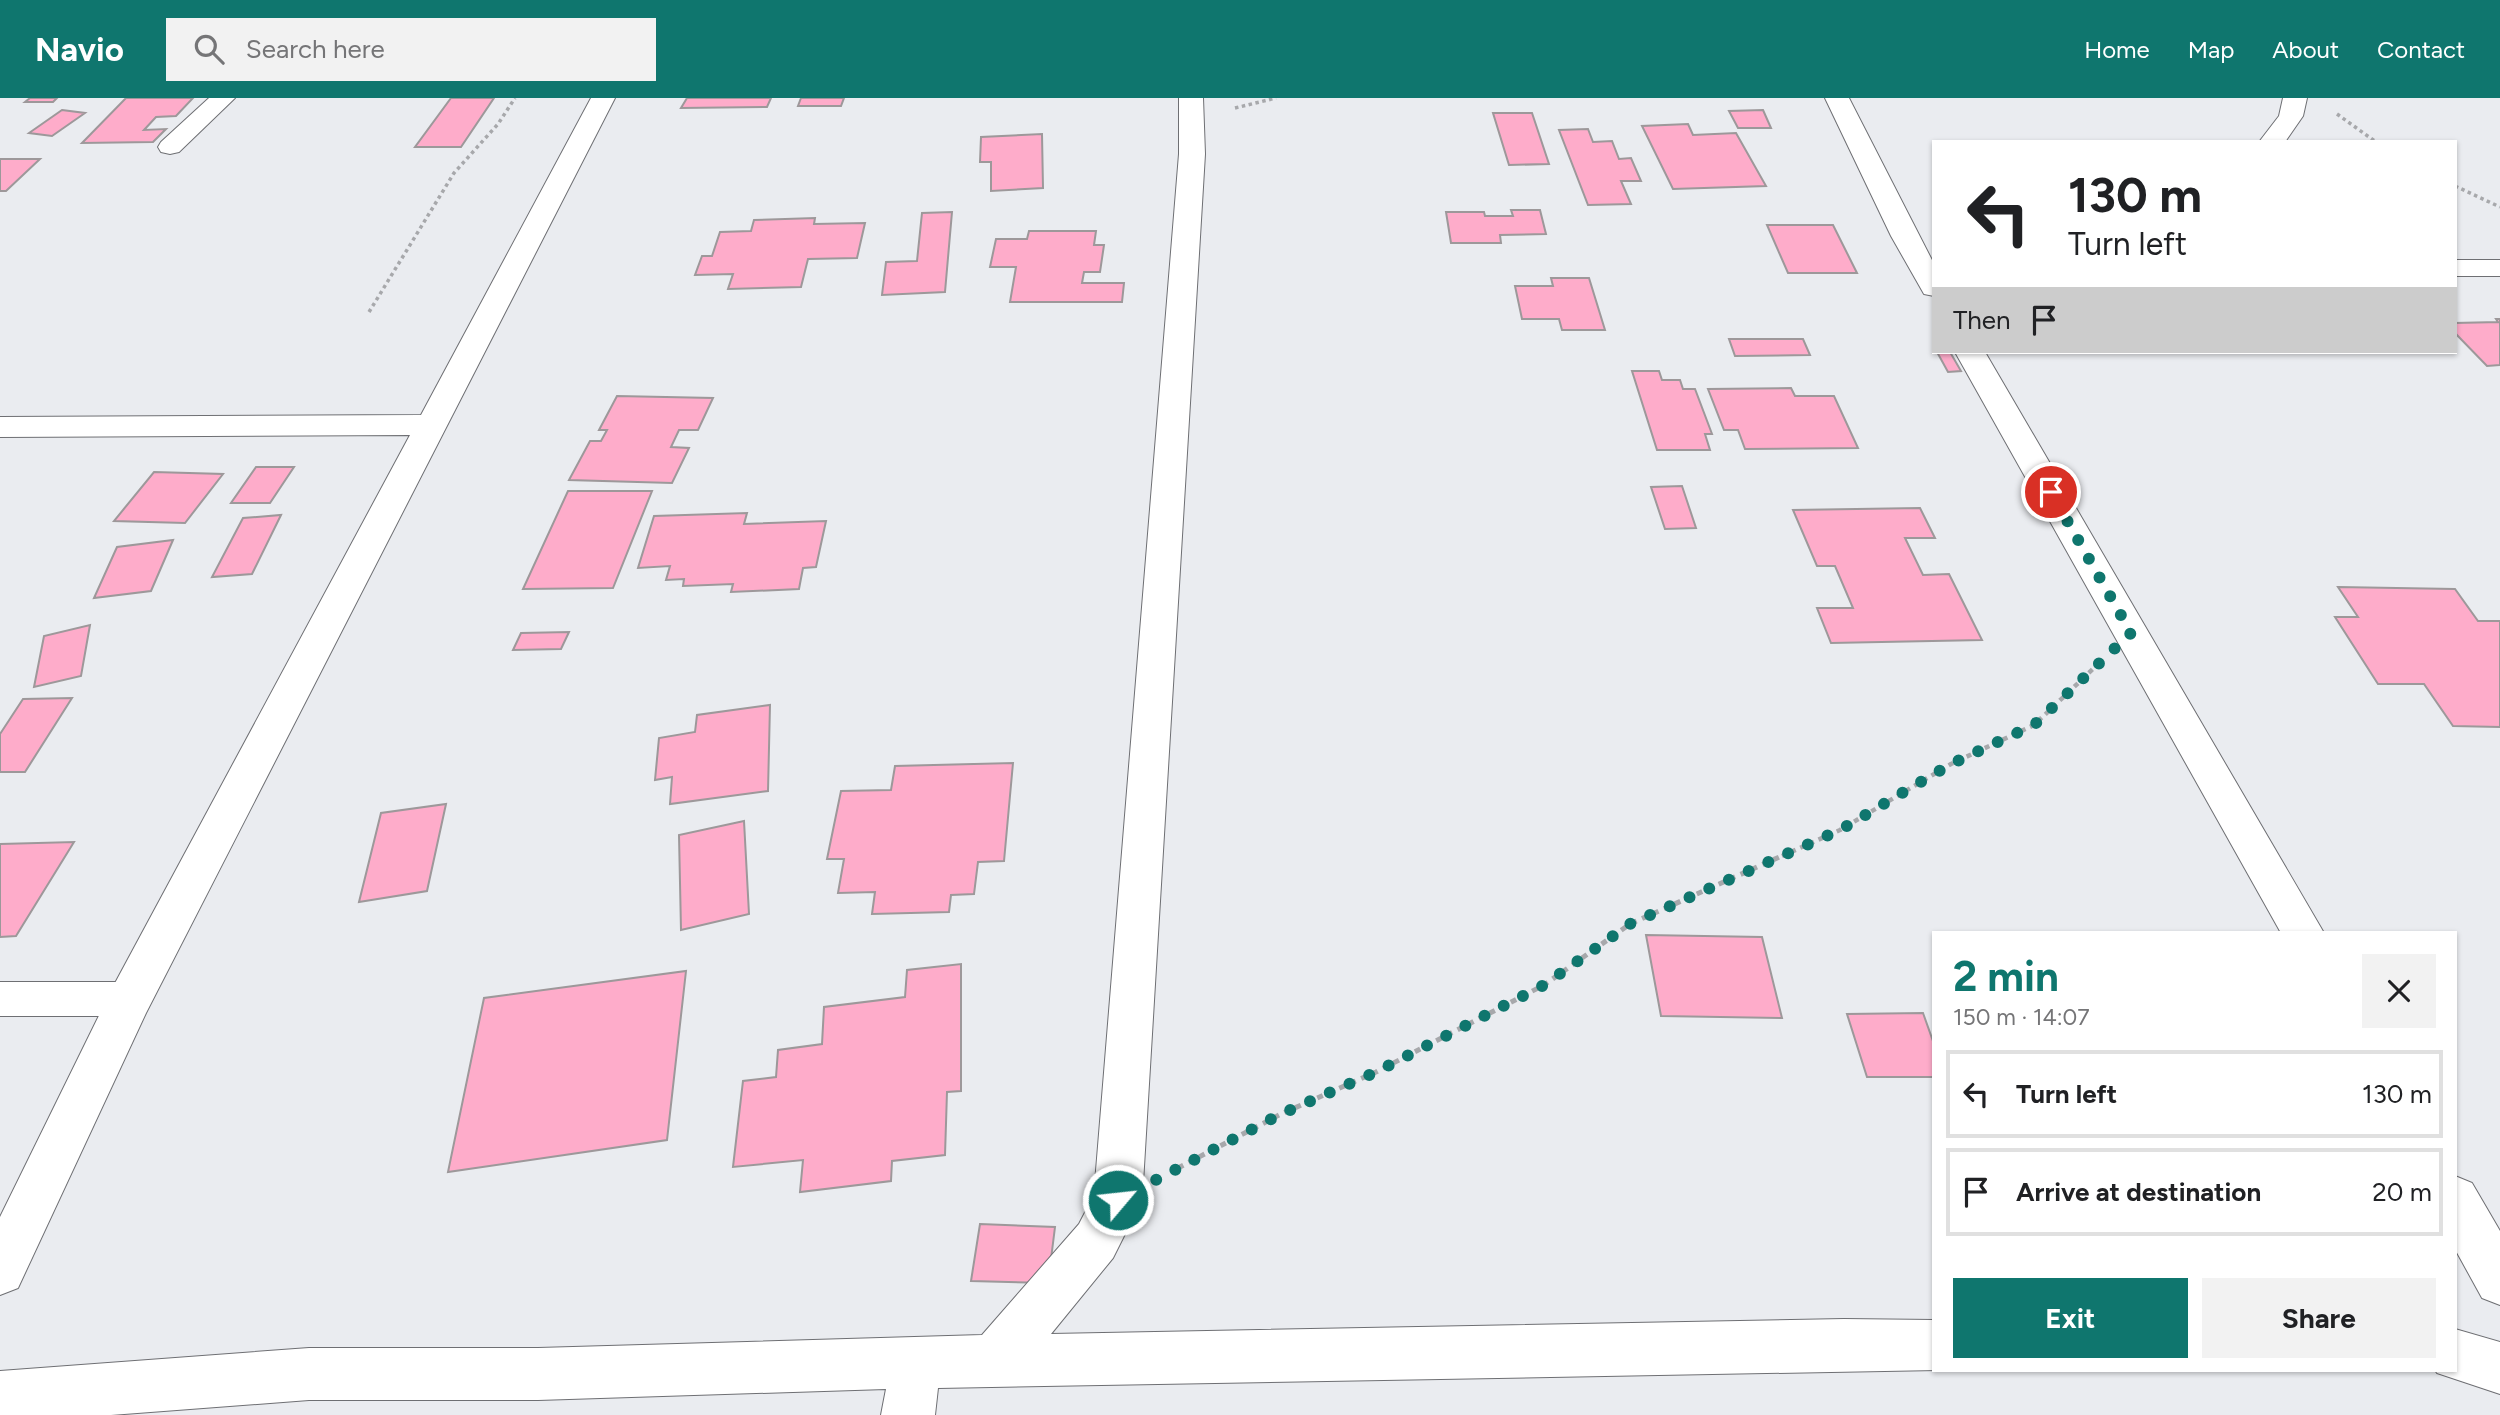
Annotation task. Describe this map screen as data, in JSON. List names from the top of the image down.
{
  "page": {
    "header": "Navio",
    "search": "Search here",
    "nav": [
      "Home",
      "Map",
      "About",
      "Contact"
    ],
    "turn": ["130 m", "Turn left"],
    "then": "Then",
    "heading": ["2 min", "150 m · 14:07"],
    "list": [
      {
        "name": "Turn left",
        "value": "130 m"
      },
      {
        "name": "Arrive at destination",
        "value": "20 m"
      }
    ],
    "buttons": ["Exit", "Share"]
  }
}
